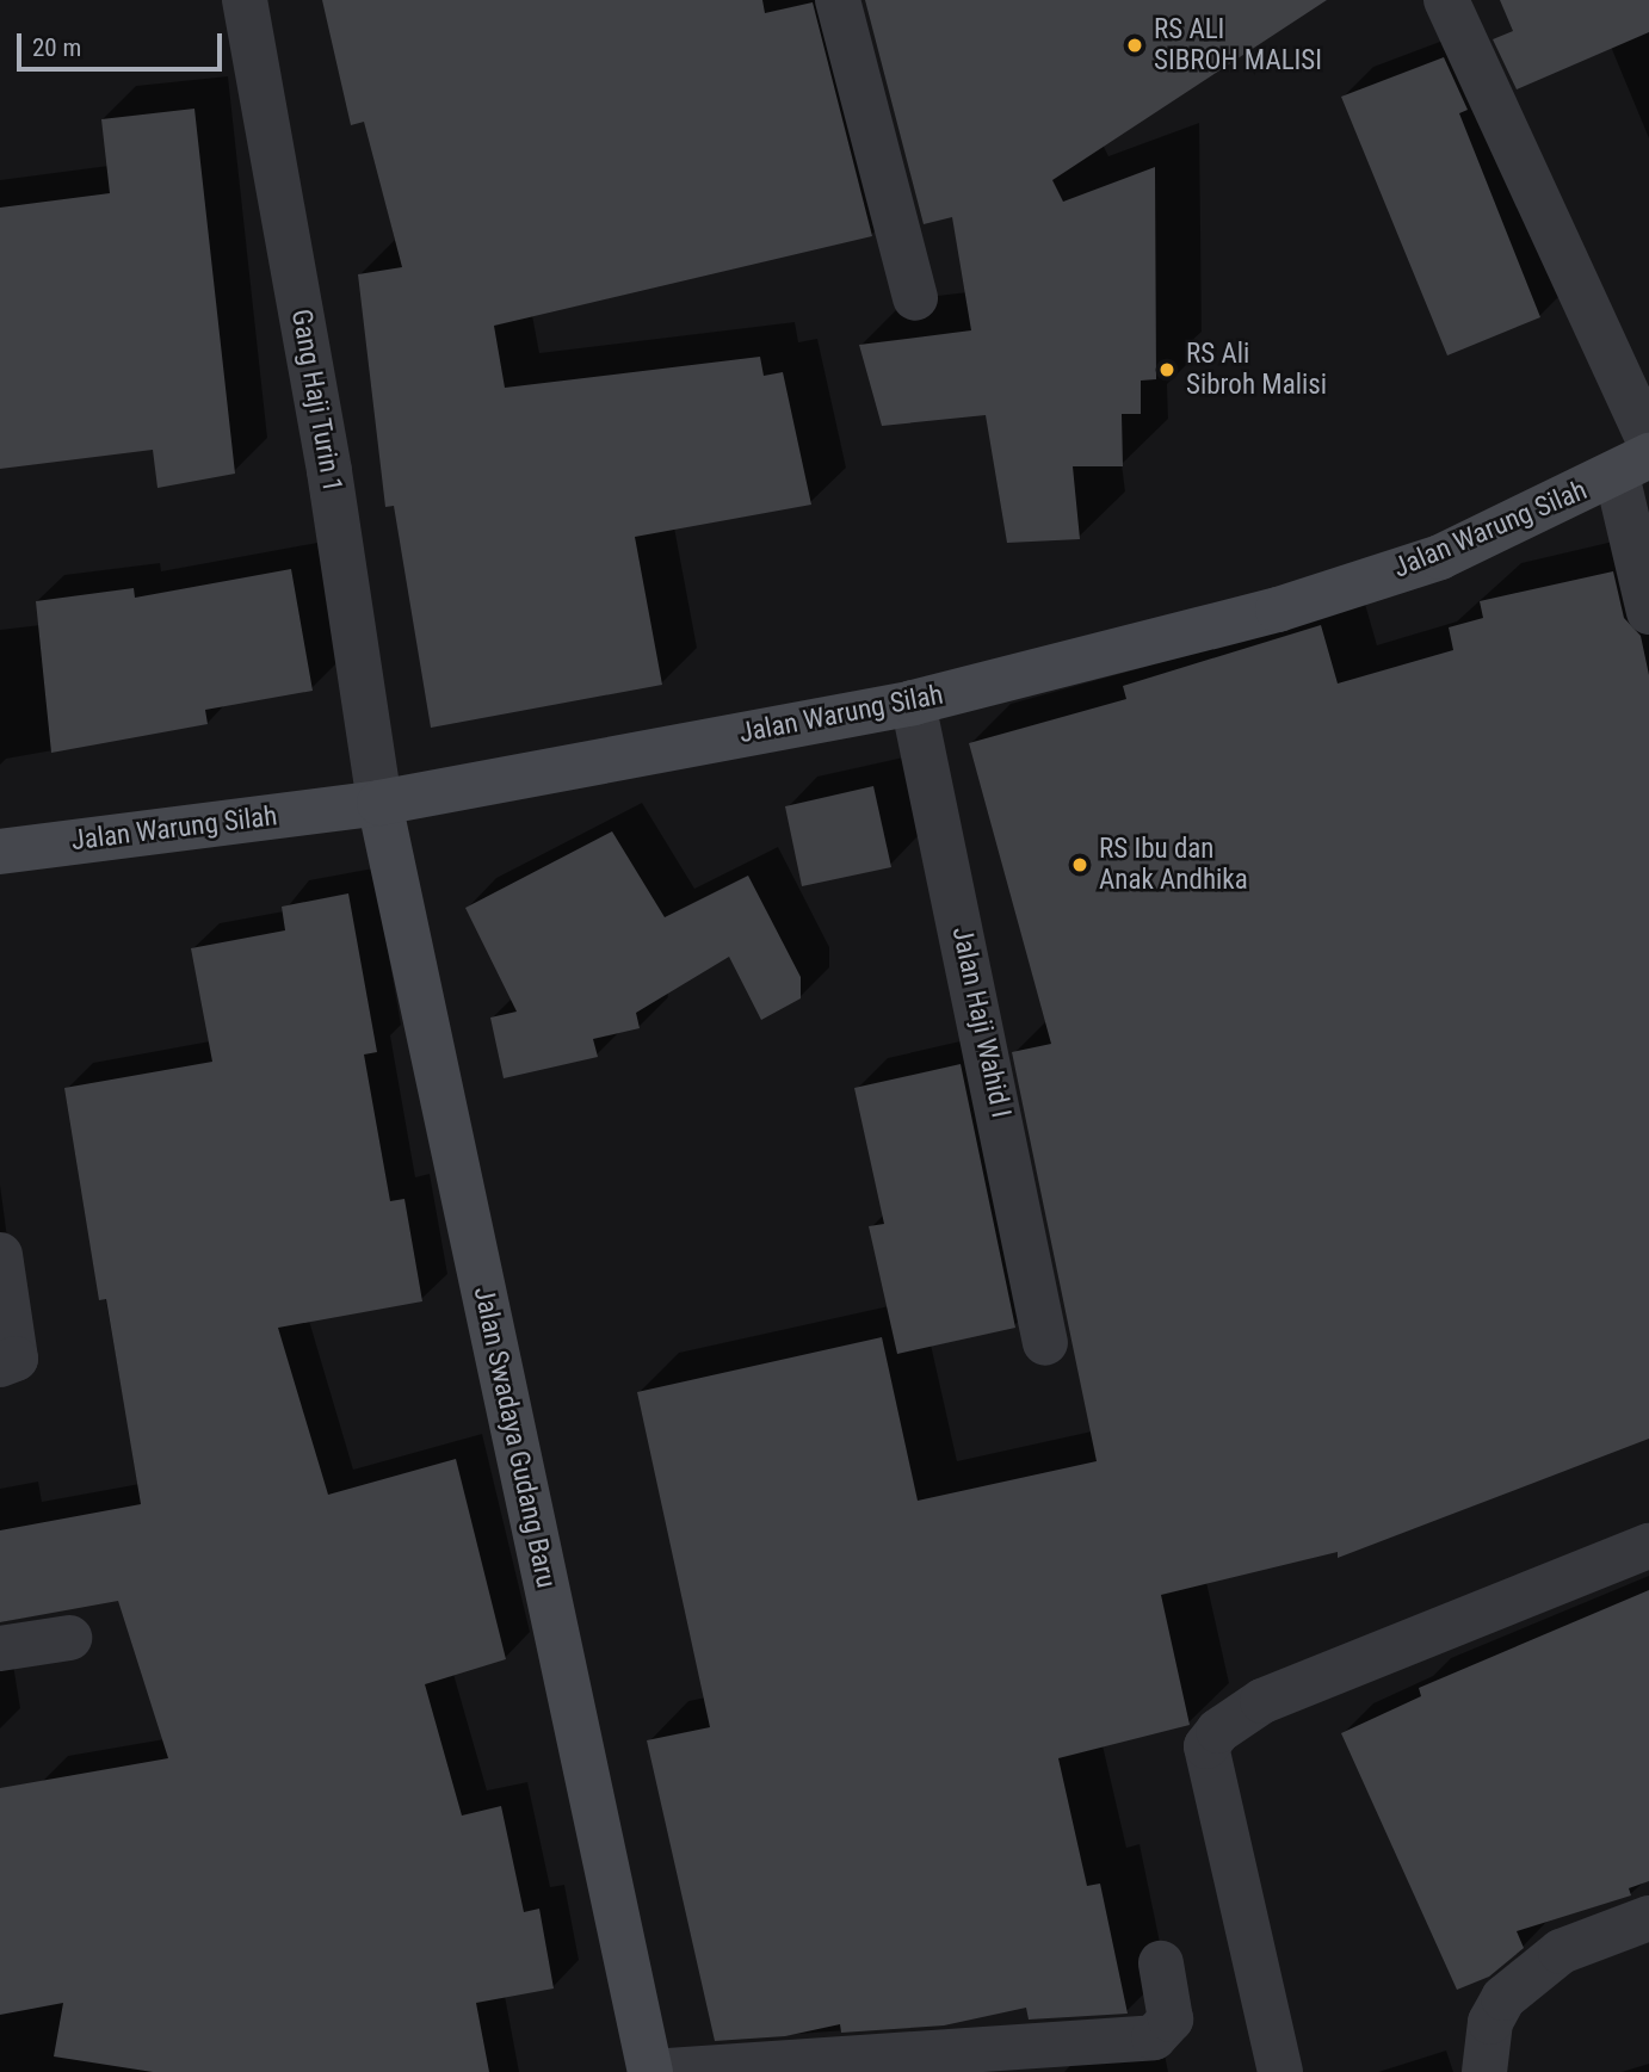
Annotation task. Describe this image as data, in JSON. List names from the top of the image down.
{
  "streets": {
    "street": [
      "Gang Haji Turin 1",
      "Jalan Warung Silah",
      "Jalan Haji Wahid I",
      "Jalan Swadaya Gudang Baru"
    ]
  },
  "crossings": [
    ["Gang Haji Turin 1", "Jalan Warung Silah"],
    ["Gang Haji Turin 1", "Jalan Swadaya Gudang Baru"],
    ["Jalan Warung Silah", "Jalan Haji Wahid I"],
    ["Jalan Warung Silah", "Jalan Swadaya Gudang Baru"]
  ],
  "places": ["RS ALI SIBROH MALISI", "RS Ali Sibroh Malisi", "RS Ibu dan Anak Andhika"],
  "scale_bar": "20 m"
}
